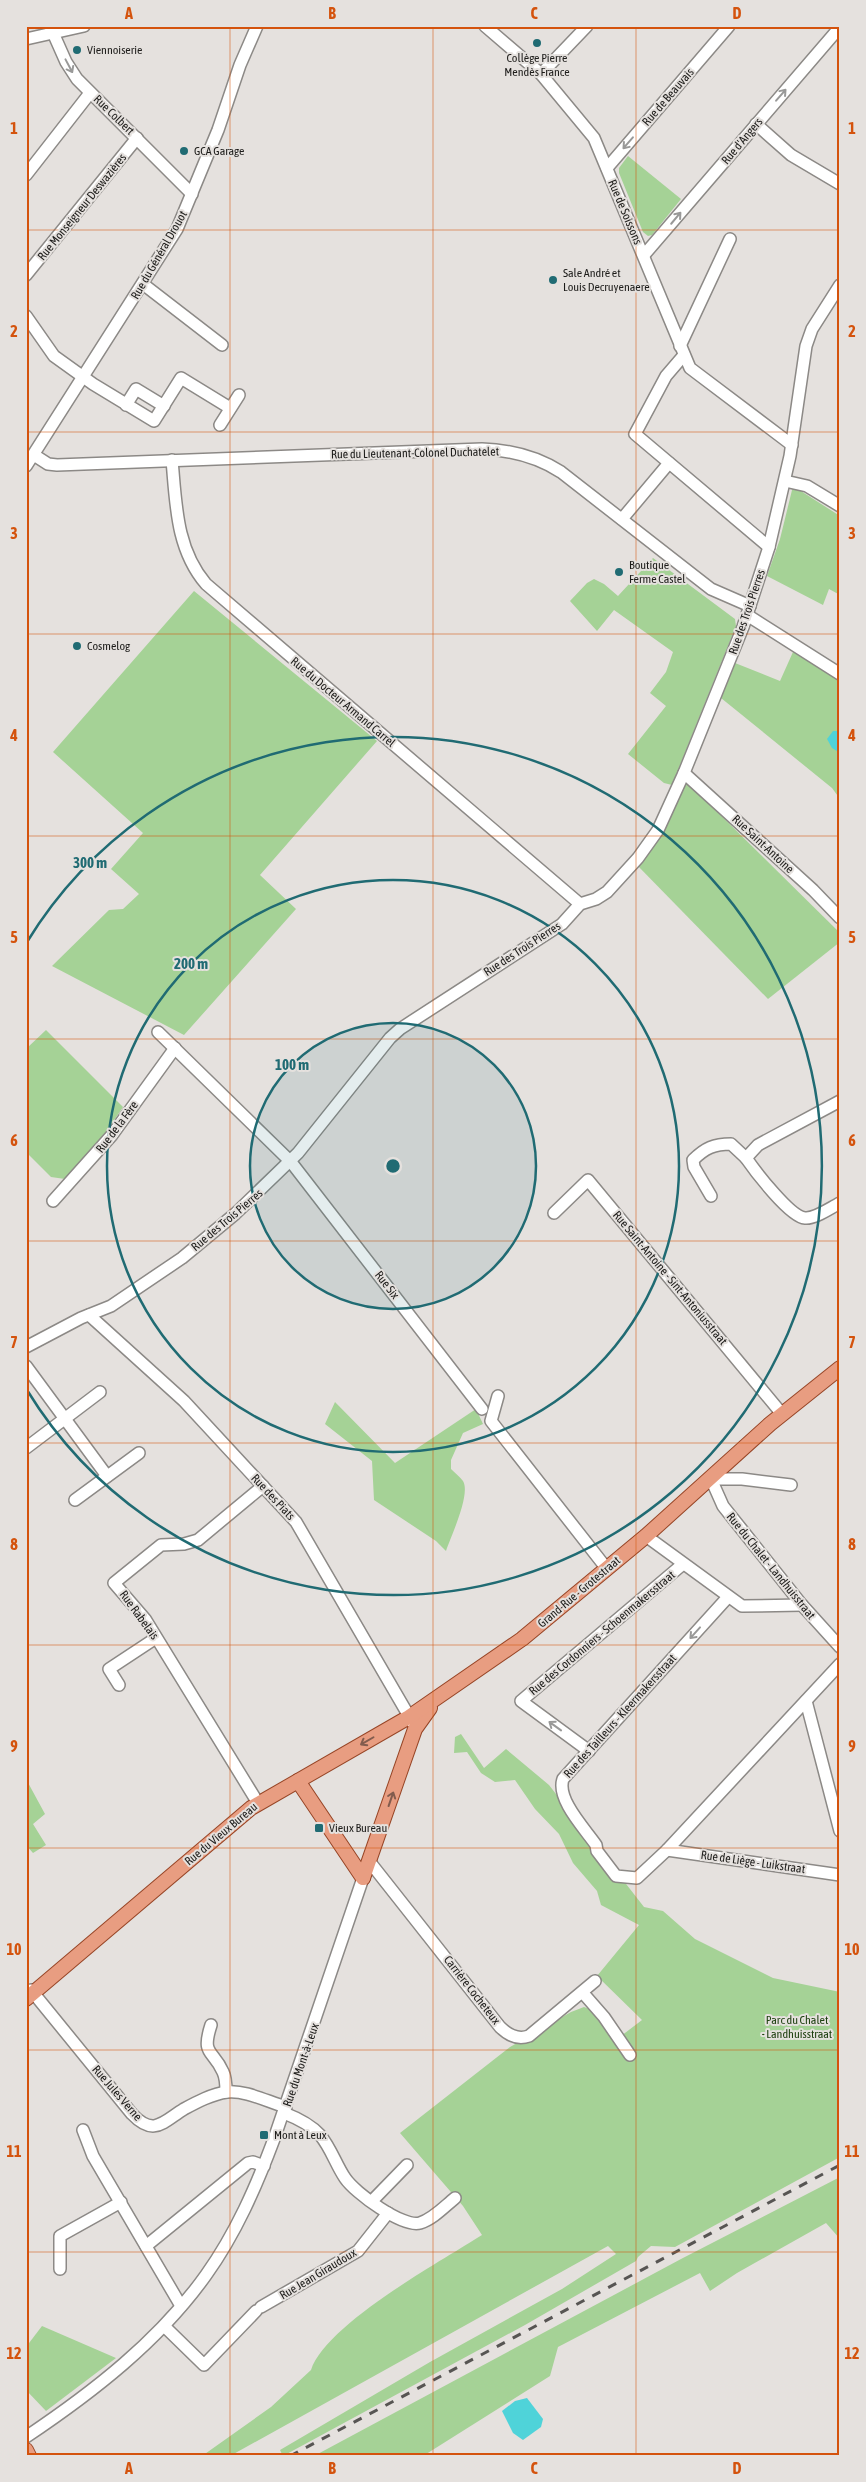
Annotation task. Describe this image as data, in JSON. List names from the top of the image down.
{
  "streets": {
    "main road": ["Grand-Rue - Grotestraat", "Rue du Vieux Bureau", "Rue du Mont-à-Leux"],
    "street": [
      "Rue de Beauvais",
      "Rue Colbert",
      "Rue d'Angers",
      "Rue Monseigneur Deswazières",
      "Rue de Soissons",
      "Rue du Général Drouot",
      "Rue du Lieutenant-Colonel Duchatelet",
      "Rue des Trois Pierres",
      "Rue du Docteur Armand Carrel",
      "Rue Saint-Antoine",
      "Rue de la Fère",
      "Rue Saint-Antoine - Sint-Antoniusstraat",
      "Rue Six",
      "Rue des Piats",
      "Rue du Chalet - Landhuisstraat",
      "Rue Rabelais",
      "Rue des Cordonniers - Schoenmakersstraat",
      "Rue des Tailleurs - Kleermakersstraat",
      "Rue de Liège - Luikstraat",
      "Carrière Cocheteux",
      "Rue Jules Verne",
      "Rue Jean Giraudoux"
    ]
  },
  "crossings": [
    ["Rue de Beauvais", "Rue de Soissons"],
    ["Rue Colbert", "Rue Monseigneur Deswazières"],
    ["Rue Colbert", "Rue du Général Drouot"],
    ["Rue d'Angers", "Rue de Soissons"],
    ["Rue de Soissons", "Rue des Trois Pierres"],
    ["Rue du Général Drouot", "Rue du Lieutenant-Colonel Duchatelet"],
    ["Rue du Lieutenant-Colonel Duchatelet", "Rue des Trois Pierres"],
    ["Rue du Lieutenant-Colonel Duchatelet", "Rue du Docteur Armand Carrel"],
    ["Rue des Trois Pierres", "Rue du Docteur Armand Carrel"],
    ["Rue des Trois Pierres", "Rue Saint-Antoine"],
    ["Rue des Trois Pierres", "Rue Six"],
    ["Rue des Trois Pierres", "Rue des Piats"],
    ["Rue Saint-Antoine - Sint-Antoniusstraat", "Grand-Rue - Grotestraat"],
    ["Rue des Piats", "Rue Rabelais"],
    ["Rue des Piats", "Rue du Vieux Bureau"],
    ["Rue des Piats", "Rue du Mont-à-Leux"],
    ["Rue du Chalet - Landhuisstraat", "Grand-Rue - Grotestraat"],
    ["Grand-Rue - Grotestraat", "Rue du Vieux Bureau"],
    ["Rue Rabelais", "Rue du Vieux Bureau"],
    ["Rue des Cordonniers - Schoenmakersstraat", "Rue des Tailleurs - Kleermakersstraat"],
    ["Rue des Tailleurs - Kleermakersstraat", "Rue de Liège - Luikstraat"],
    ["Rue du Vieux Bureau", "Rue du Mont-à-Leux"],
    ["Rue du Vieux Bureau", "Rue Jules Verne"],
    ["Carrière Cocheteux", "Rue du Mont-à-Leux"],
    ["Rue du Mont-à-Leux", "Rue Jean Giraudoux"]
  ],
  "one_way": ["Rue de Beauvais", "Rue d'Angers", "Rue des Tailleurs - Kleermakersstraat"],
  "parks": ["Parc du Chalet - Landhuisstraat"],
  "places": {
    "other": [
      "Collège Pierre Mendès France",
      "Viennoiserie",
      "GCA Garage",
      "Sale André et Louis Decruyenaere",
      "Boutique Ferme Castel",
      "Cosmelog"
    ],
    "transit": ["Vieux Bureau", "Mont à Leux"]
  },
  "grid": {
    "columns": [
      "A",
      "B",
      "C",
      "D"
    ],
    "rows": [
      "1",
      "2",
      "3",
      "4",
      "5",
      "6",
      "7",
      "8",
      "9",
      "10",
      "11",
      "12"
    ]
  },
  "rings": ["300 m", "200 m", "100 m"]
}
